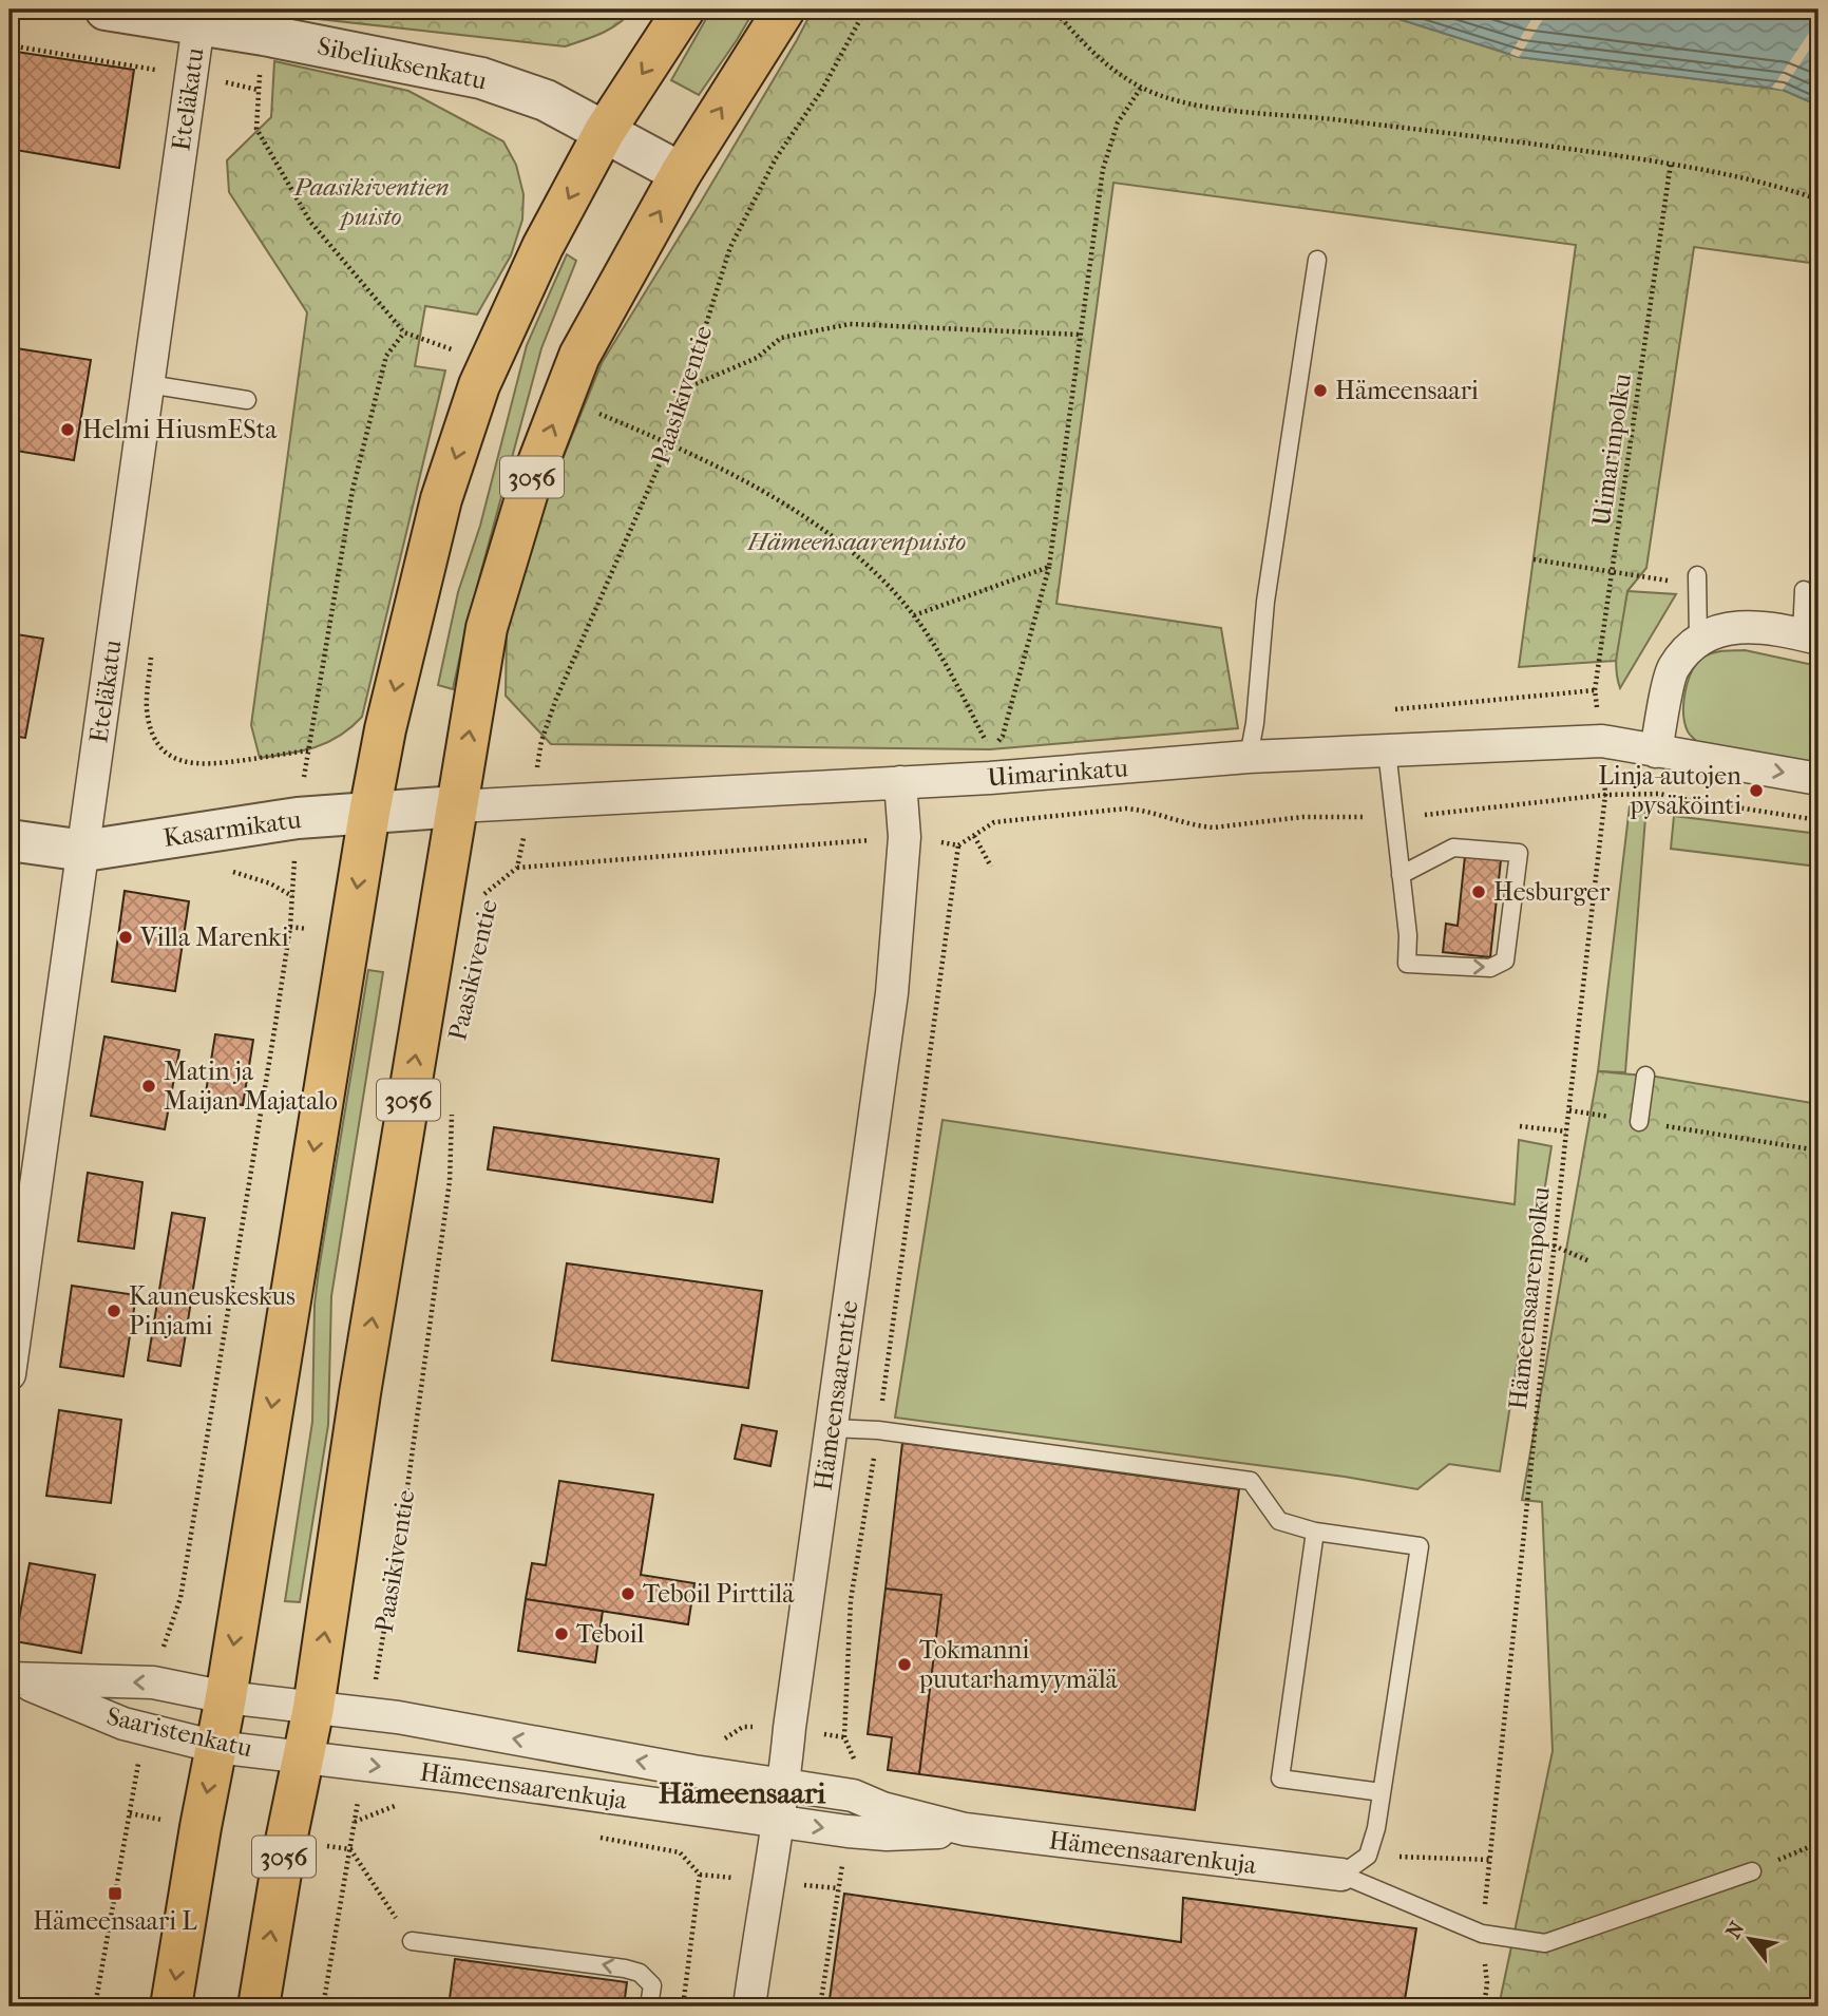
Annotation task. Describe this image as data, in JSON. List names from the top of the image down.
{
  "streets": {
    "main road": ["Paasikiventie", "3056"],
    "street": [
      "Sibeliuksenkatu",
      "Eteläkatu",
      "Uimarinkatu",
      "Kasarmikatu",
      "Hämeensaarentie",
      "Saaristenkatu",
      "Hämeensaarenkuja"
    ],
    "path": ["Uimarinpolku", "Hämeensaarenpolku"]
  },
  "crossings": [
    ["Sibeliuksenkatu", "Eteläkatu"],
    ["Sibeliuksenkatu", "Paasikiventie"],
    ["Eteläkatu", "Kasarmikatu"],
    ["Paasikiventie", "Uimarinkatu"],
    ["Paasikiventie", "Kasarmikatu"],
    ["Paasikiventie", "Saaristenkatu"],
    ["Paasikiventie", "Hämeensaarenkuja"],
    ["Uimarinpolku", "Uimarinkatu"],
    ["Uimarinpolku", "Hämeensaarenpolku"],
    ["Uimarinkatu", "Kasarmikatu"],
    ["Uimarinkatu", "Hämeensaarenpolku"],
    ["Uimarinkatu", "Hämeensaarentie"],
    ["Hämeensaarentie", "Hämeensaarenkuja"],
    ["Saaristenkatu", "Hämeensaarenkuja"]
  ],
  "districts": ["Hämeensaari"],
  "parks": ["Paasikiventien puisto", "Hämeensaarenpuisto"],
  "places": {
    "other": [
      "Hämeensaari",
      "Helmi HiusmESta",
      "Linja-autojen pysäköinti",
      "Hesburger",
      "Villa Marenki",
      "Matin ja Maijan Majatalo",
      "Kauneuskeskus Pinjami",
      "Teboil Pirttilä",
      "Teboil",
      "Tokmanni puutarhamyymälä"
    ],
    "transit": ["Hämeensaari L"]
  },
  "north": "top left"
}
